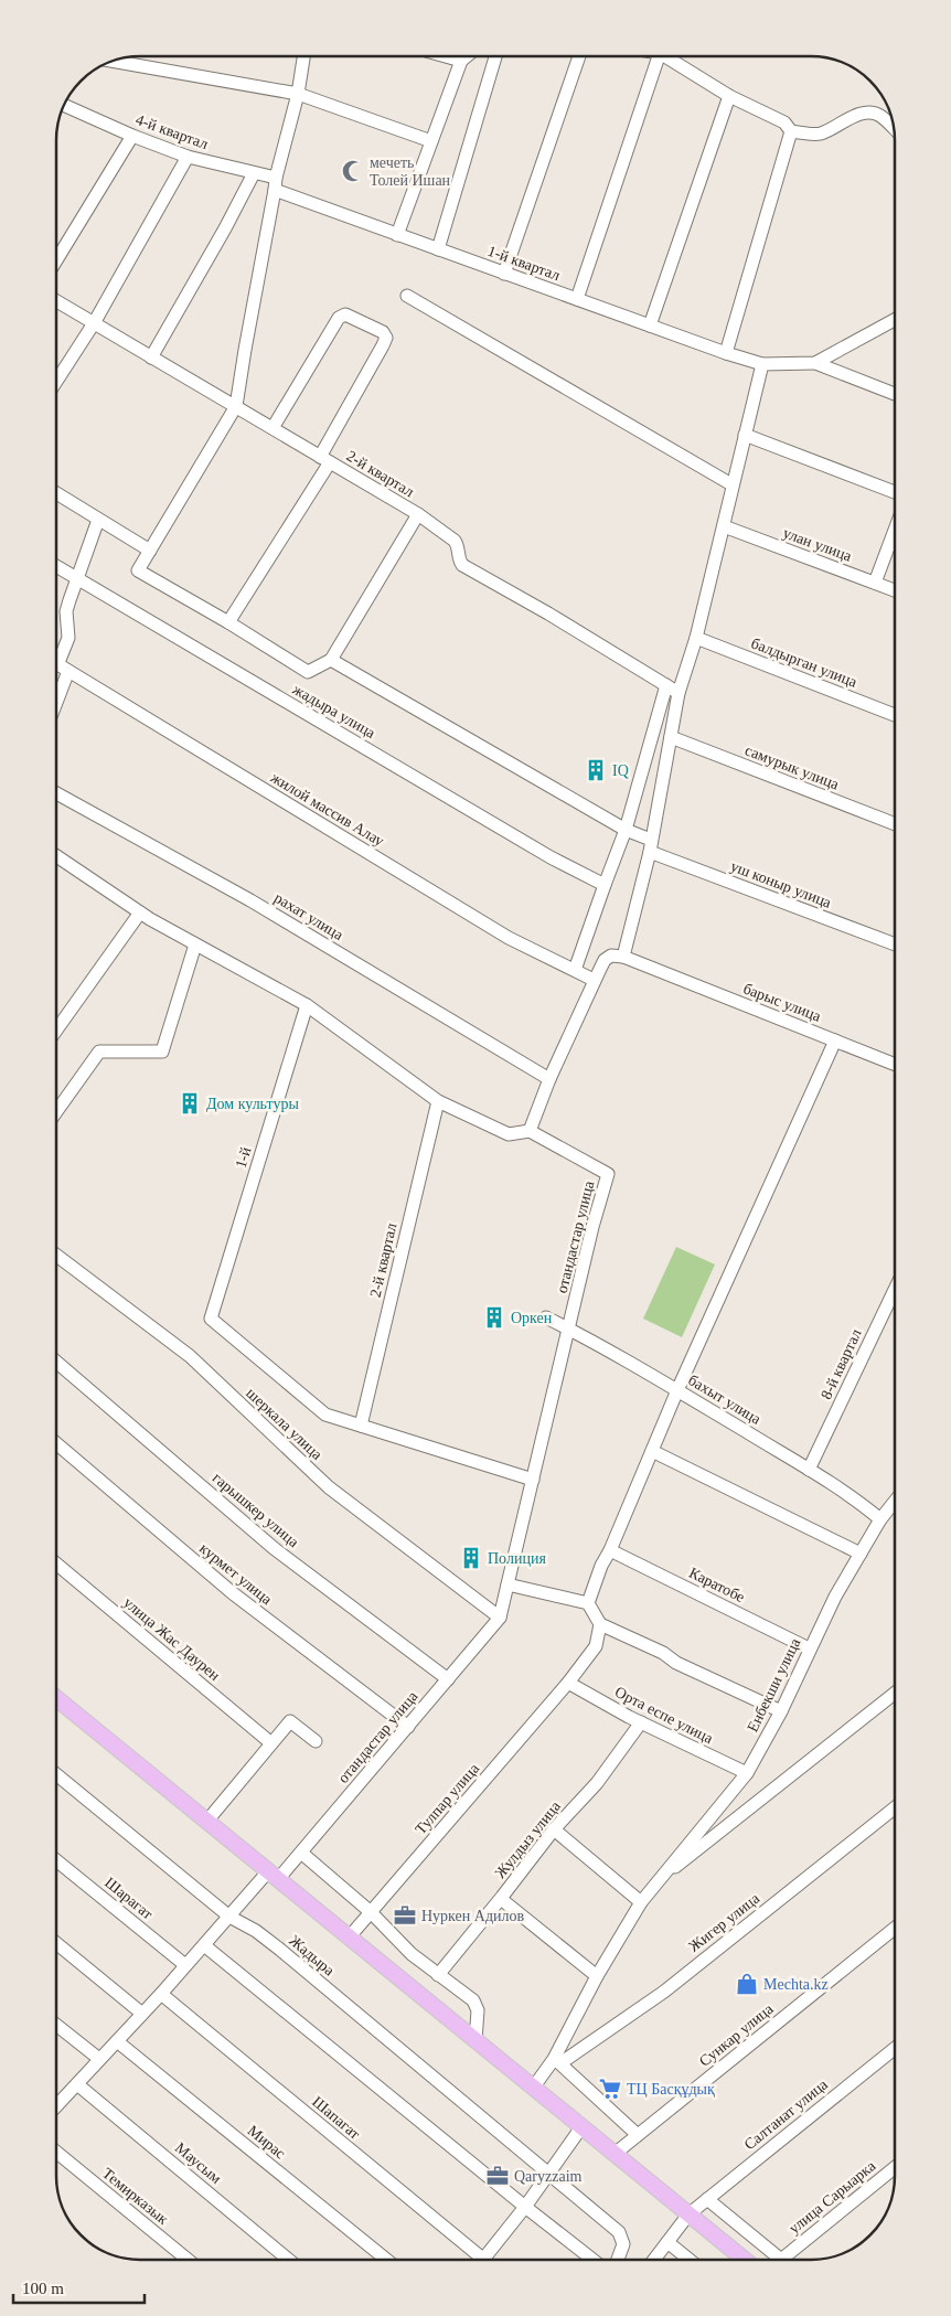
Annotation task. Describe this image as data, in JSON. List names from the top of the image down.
{
  "streets": {
    "street": [
      "4-й квартал",
      "1-й квартал",
      "2-й квартал",
      "улан улица",
      "балдырган улица",
      "жадыра улица",
      "самурык улица",
      "жилой массив Алау",
      "уш коныр улица",
      "рахат улица",
      "барыс улица",
      "1-й",
      "отандастар улица",
      "8-й квартал",
      "бахыт улица",
      "шеркала улица",
      "гарышкер улица",
      "курмет улица",
      "Каратобе",
      "улица Жас Даурен",
      "Енбекши улица",
      "Орта еспе улица",
      "Тулпар улица",
      "Жулдыз улица",
      "Шарагат",
      "Жигер улица",
      "Жадыра",
      "Сункар улица",
      "Салтанат улица",
      "Шапагат",
      "Мирас",
      "Маусым",
      "Темирказык",
      "улица Сарыарка"
    ]
  },
  "crossings": [
    ["4-й квартал", "1-й квартал"],
    ["2-й квартал", "1-й"],
    ["отандастар улица", "бахыт улица"],
    ["отандастар улица", "шеркала улица"],
    ["отандастар улица", "гарышкер улица"],
    ["отандастар улица", "курмет улица"],
    ["отандастар улица", "Шарагат"],
    ["отандастар улица", "Жадыра"],
    ["отандастар улица", "Шапагат"],
    ["отандастар улица", "Мирас"],
    ["отандастар улица", "Маусым"],
    ["8-й квартал", "бахыт улица"],
    ["бахыт улица", "Енбекши улица"],
    ["Каратобе", "Енбекши улица"],
    ["Енбекши улица", "Орта еспе улица"],
    ["Енбекши улица", "Жигер улица"],
    ["Орта еспе улица", "Тулпар улица"],
    ["Орта еспе улица", "Жулдыз улица"]
  ],
  "places": {
    "mosque": ["мечеть Толей Ишан"],
    "building": [
      "IQ",
      "Дом культуры",
      "Оркен",
      "Полиция"
    ],
    "office": ["Нуркен Адилов", "Qaryzzaim"],
    "shop": ["Mechta.kz"],
    "supermarket": ["ТЦ Басқұдық"]
  },
  "scale_bar": "100 m"
}
